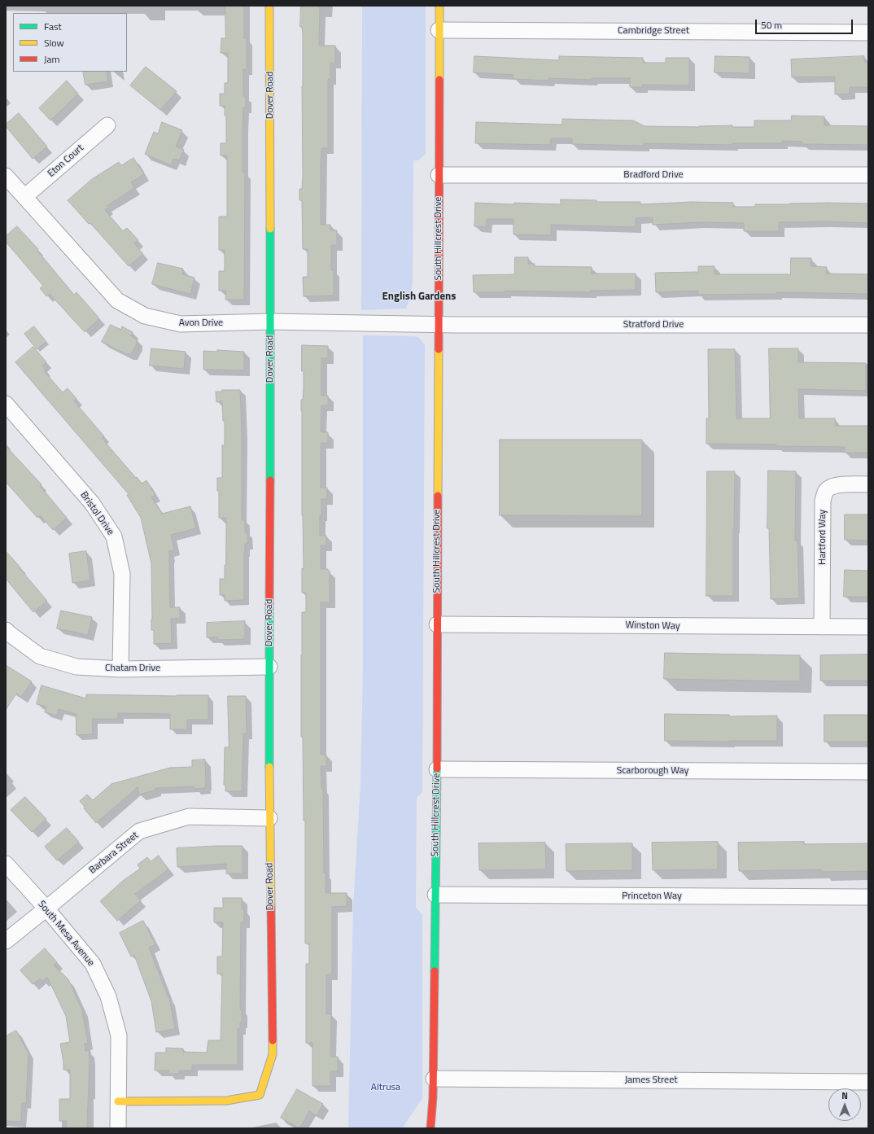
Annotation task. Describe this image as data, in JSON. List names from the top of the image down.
{
  "streets": {
    "street": [
      "Cambridge Street",
      "Dover Road",
      "Eton Court",
      "Bradford Drive",
      "South Hillcrest Drive",
      "Avon Drive",
      "Stratford Drive",
      "Bristol Drive",
      "Hartford Way",
      "Winston Way",
      "Chatam Drive",
      "Scarborough Way",
      "Barbara Street",
      "Princeton Way",
      "South Mesa Avenue",
      "James Street"
    ]
  },
  "crossings": [
    ["Cambridge Street", "South Hillcrest Drive"],
    ["Dover Road", "Avon Drive"],
    ["Dover Road", "Chatam Drive"],
    ["Dover Road", "Barbara Street"],
    ["Dover Road", "South Mesa Avenue"],
    ["Eton Court", "Avon Drive"],
    ["Bradford Drive", "South Hillcrest Drive"],
    ["South Hillcrest Drive", "Avon Drive"],
    ["South Hillcrest Drive", "Stratford Drive"],
    ["South Hillcrest Drive", "Winston Way"],
    ["South Hillcrest Drive", "Scarborough Way"],
    ["South Hillcrest Drive", "Princeton Way"],
    ["South Hillcrest Drive", "James Street"],
    ["Avon Drive", "Stratford Drive"],
    ["Bristol Drive", "Chatam Drive"],
    ["Hartford Way", "Winston Way"],
    ["Barbara Street", "South Mesa Avenue"]
  ],
  "districts": ["English Gardens"],
  "parks": ["Altrusa"],
  "legend": ["Fast", "Slow", "Jam"],
  "scale_bar": "50 m",
  "north": "top"
}
